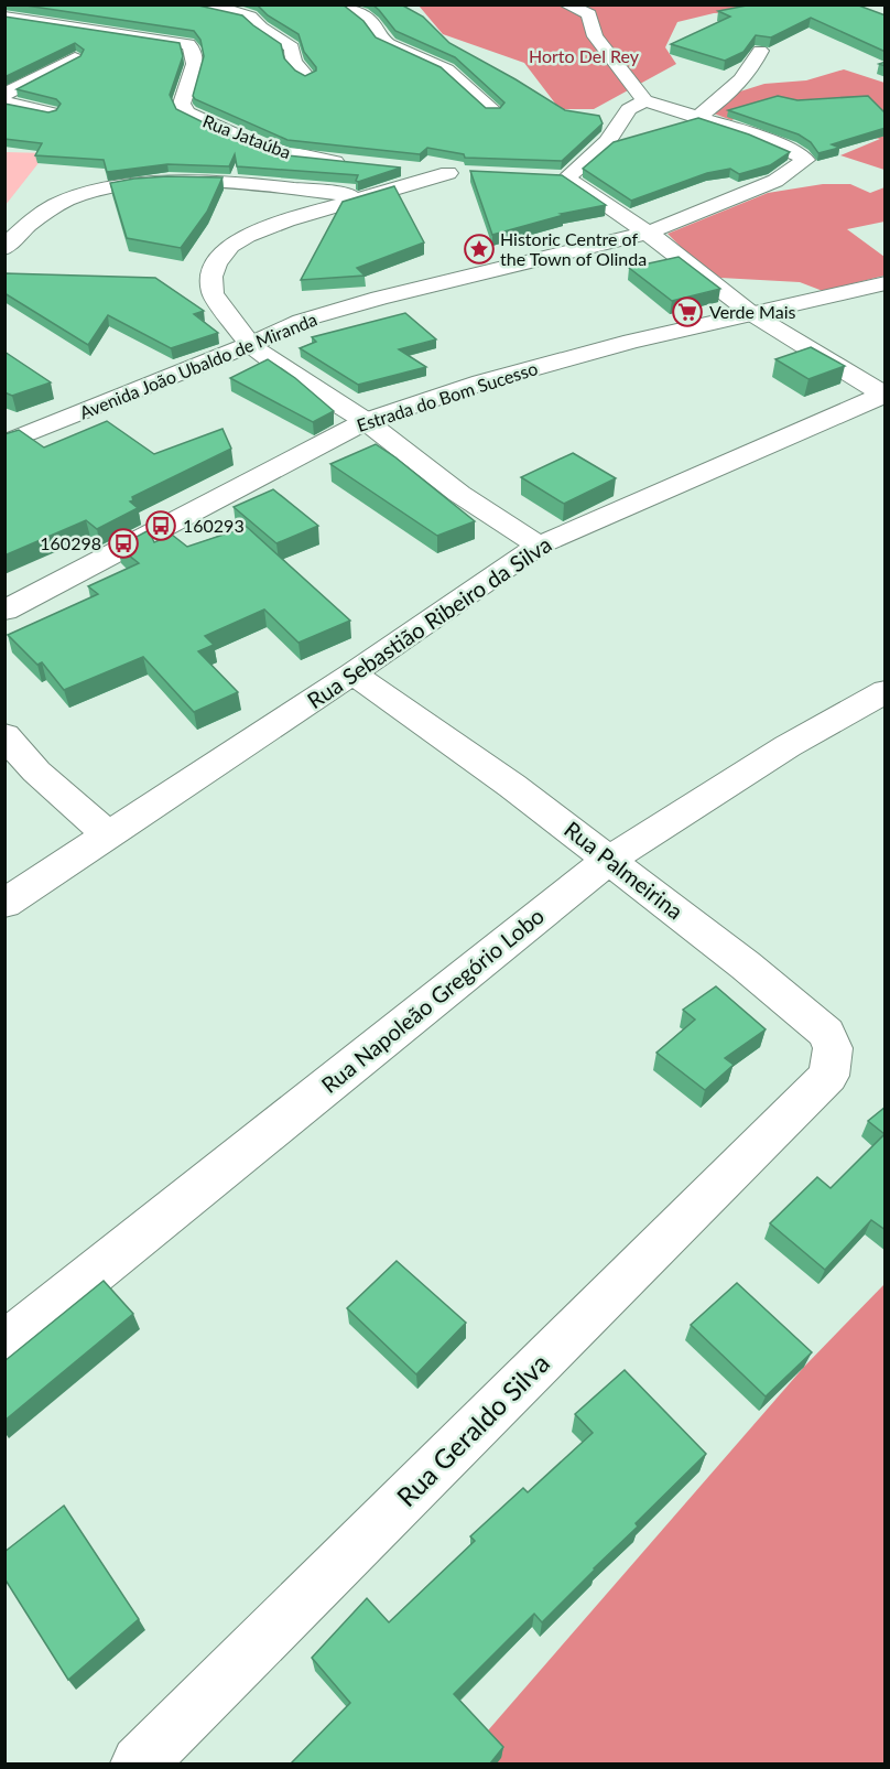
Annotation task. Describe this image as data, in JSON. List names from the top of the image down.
{
  "streets": {
    "street": [
      "Rua Jataúba",
      "Avenida João Ubaldo de Miranda",
      "Estrada do Bom Sucesso",
      "Rua Sebastião Ribeiro da Silva",
      "Rua Palmeirina",
      "Rua Napoleão Gregório Lobo",
      "Rua Geraldo Silva"
    ]
  },
  "crossings": [
    ["Rua Sebastião Ribeiro da Silva", "Rua Palmeirina"],
    ["Rua Palmeirina", "Rua Napoleão Gregório Lobo"],
    ["Rua Palmeirina", "Rua Geraldo Silva"]
  ],
  "parks": ["Horto Del Rey"],
  "places": {
    "place": ["Historic Centre of the Town of Olinda"],
    "supermarket": ["Verde Mais"],
    "bus stop": ["160293", "160298"]
  }
}
